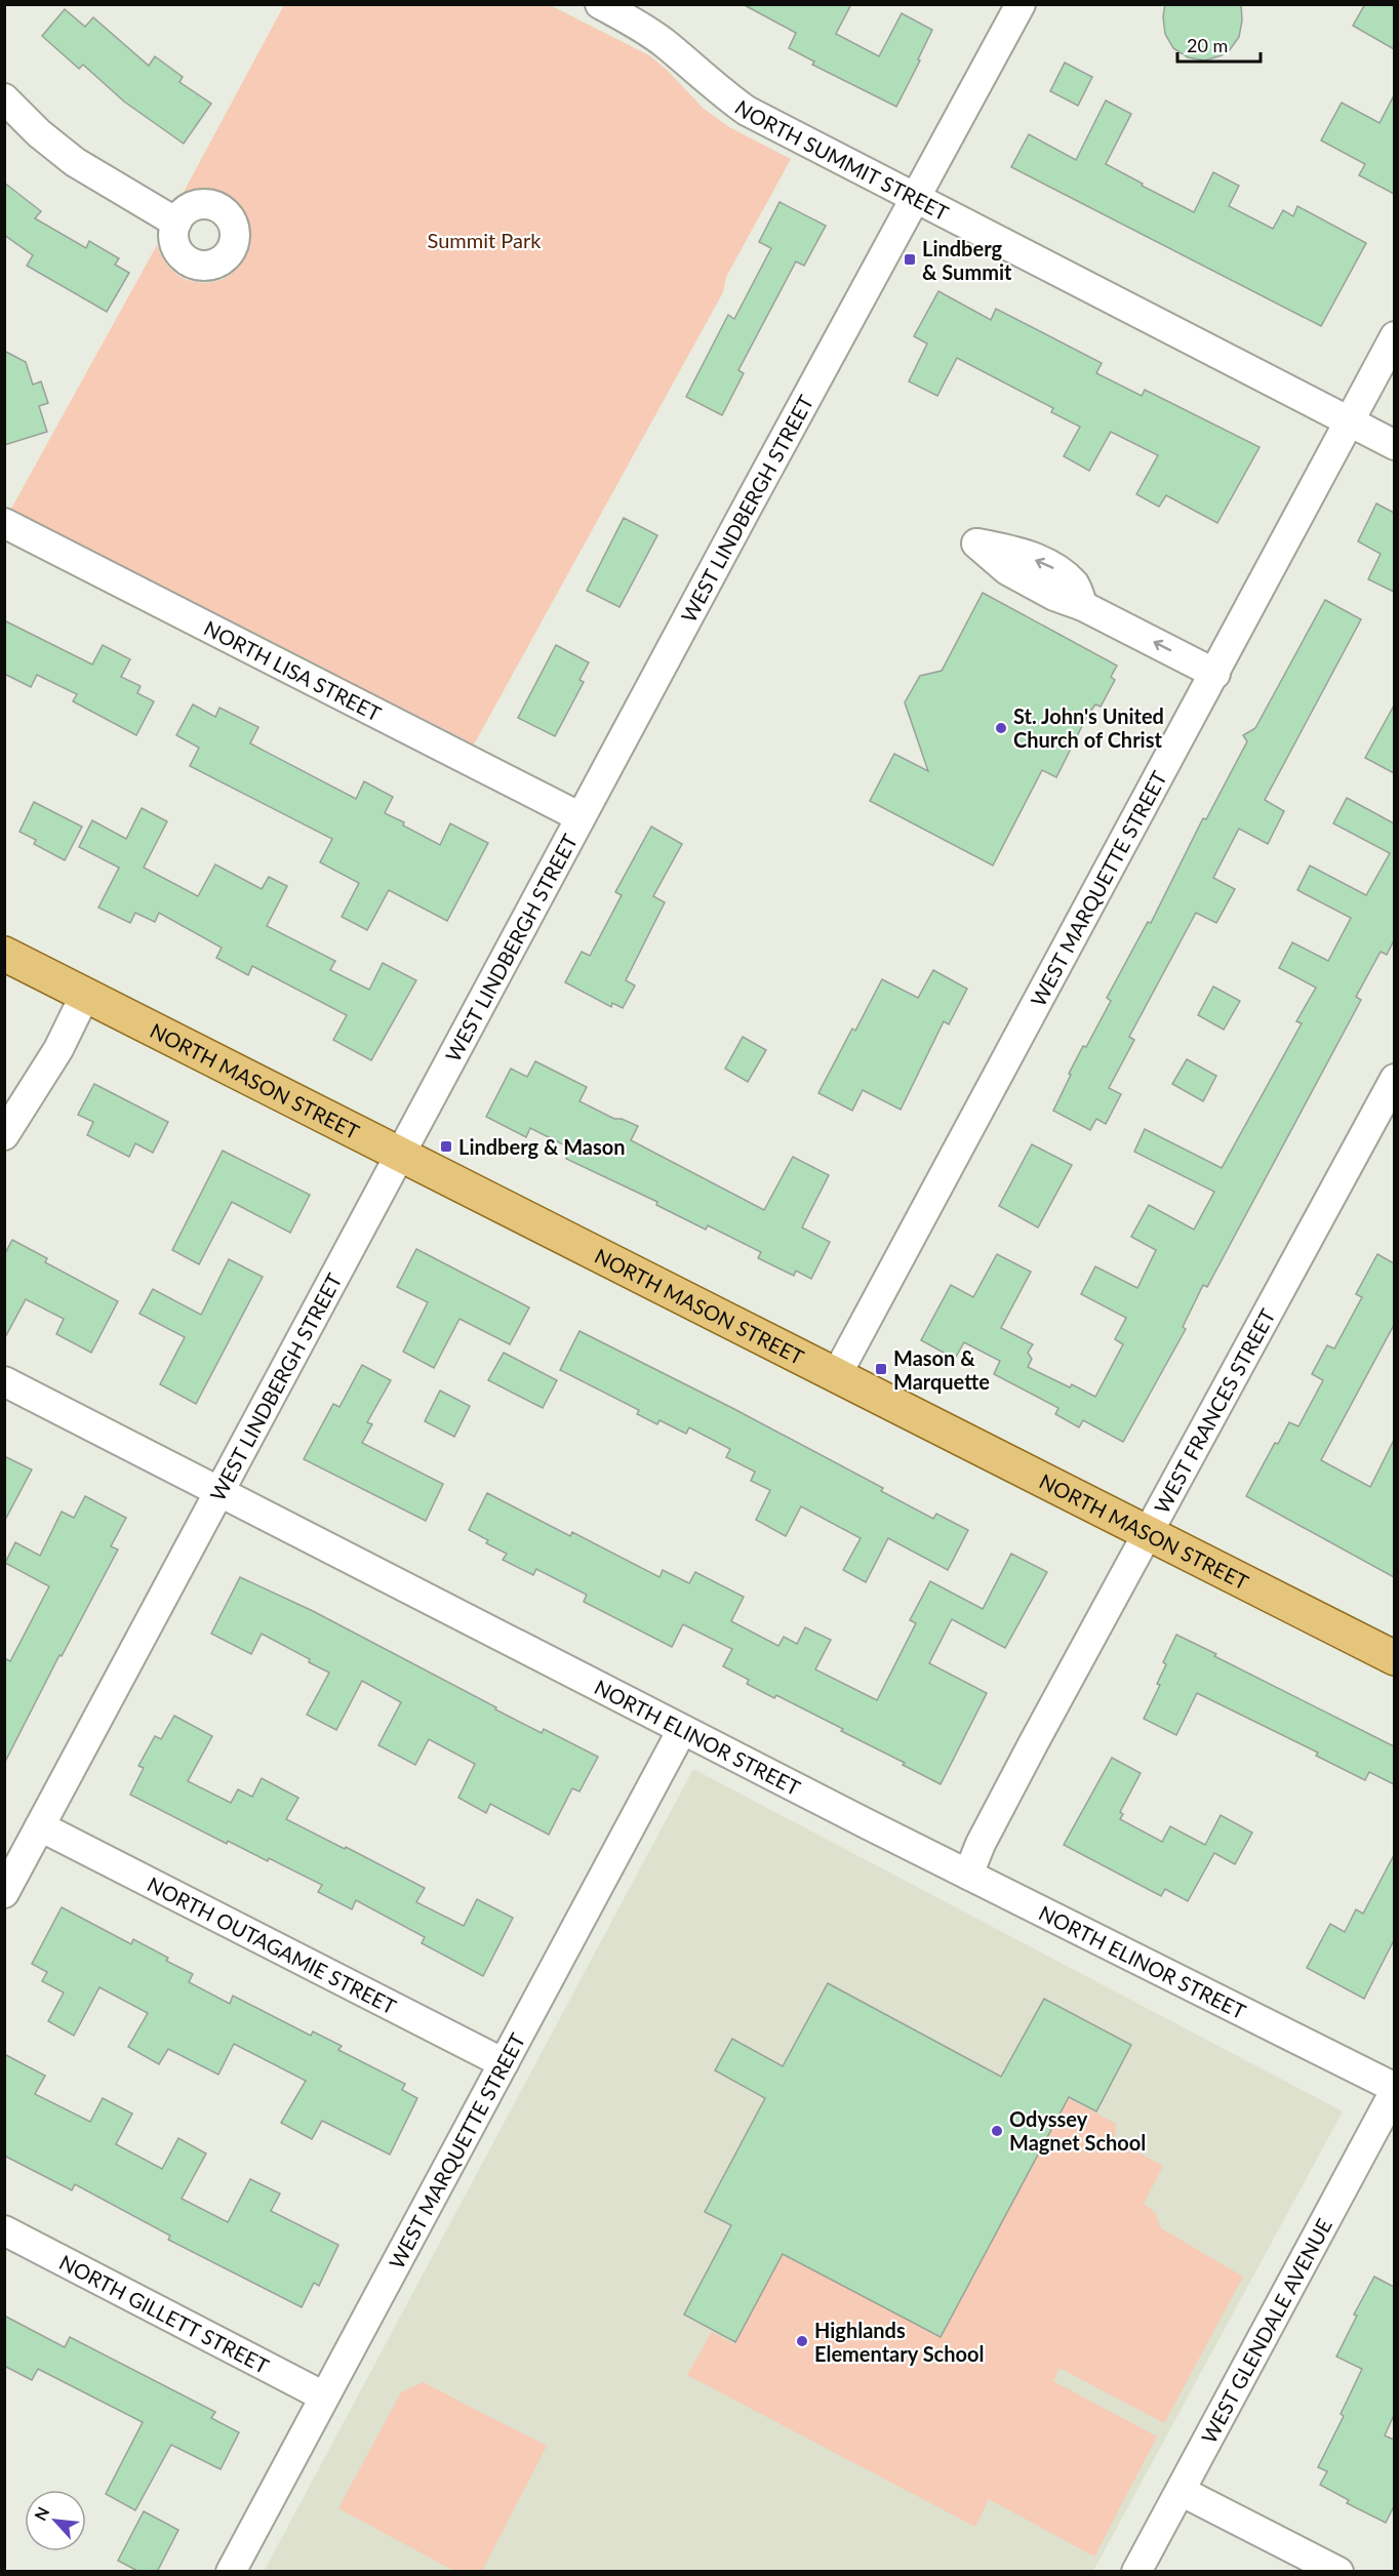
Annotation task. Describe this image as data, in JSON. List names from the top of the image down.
{
  "streets": {
    "main road": ["NORTH MASON STREET"],
    "street": [
      "NORTH SUMMIT STREET",
      "WEST LINDBERGH STREET",
      "NORTH LISA STREET",
      "WEST MARQUETTE STREET",
      "WEST FRANCES STREET",
      "NORTH ELINOR STREET",
      "NORTH OUTAGAMIE STREET",
      "NORTH GILLETT STREET",
      "WEST GLENDALE AVENUE"
    ]
  },
  "crossings": [
    ["NORTH SUMMIT STREET", "WEST LINDBERGH STREET"],
    ["NORTH SUMMIT STREET", "WEST MARQUETTE STREET"],
    ["WEST LINDBERGH STREET", "NORTH LISA STREET"],
    ["WEST LINDBERGH STREET", "NORTH MASON STREET"],
    ["WEST LINDBERGH STREET", "NORTH ELINOR STREET"],
    ["WEST LINDBERGH STREET", "NORTH OUTAGAMIE STREET"],
    ["WEST MARQUETTE STREET", "NORTH MASON STREET"],
    ["WEST MARQUETTE STREET", "NORTH ELINOR STREET"],
    ["WEST MARQUETTE STREET", "NORTH OUTAGAMIE STREET"],
    ["WEST MARQUETTE STREET", "NORTH GILLETT STREET"],
    ["NORTH MASON STREET", "WEST FRANCES STREET"],
    ["WEST FRANCES STREET", "NORTH ELINOR STREET"],
    ["NORTH ELINOR STREET", "WEST GLENDALE AVENUE"]
  ],
  "parks": ["Summit Park"],
  "places": {
    "transit": ["Lindberg & Summit", "Lindberg & Mason", "Mason & Marquette"],
    "other": ["St. John's United Church of Christ", "Odyssey Magnet School", "Highlands Elementary School"]
  },
  "scale_bar": "20 m",
  "north": "top left"
}
